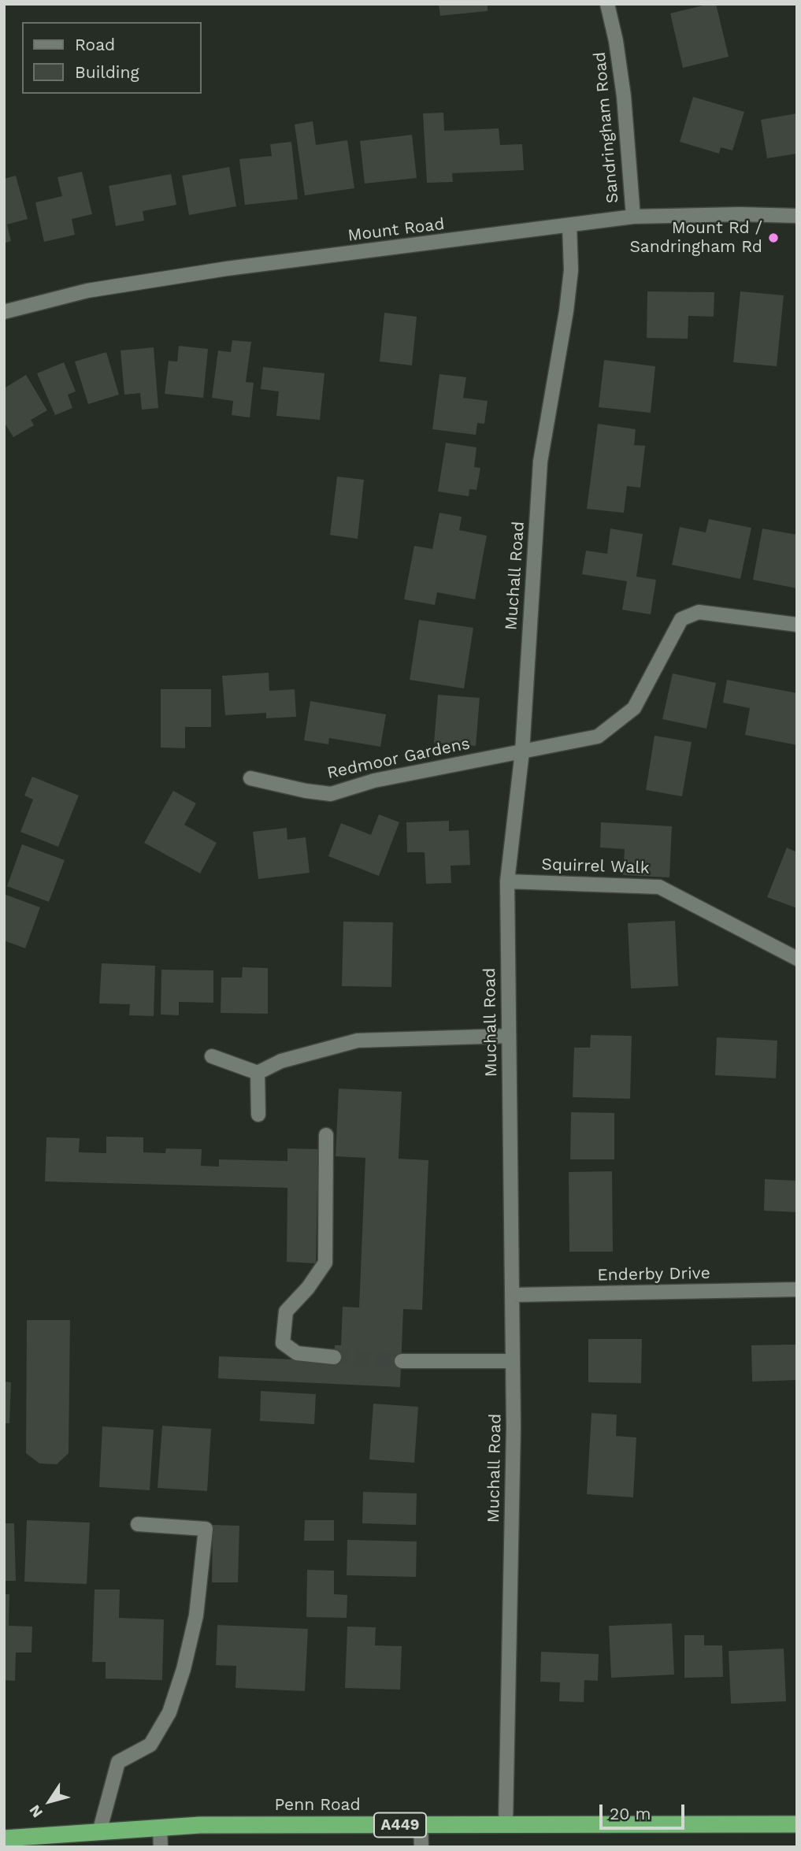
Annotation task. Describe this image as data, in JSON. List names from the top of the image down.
{
  "streets": {
    "highway": ["Penn Road", "A449"],
    "street": [
      "Sandringham Road",
      "Mount Road",
      "Muchall Road",
      "Redmoor Gardens",
      "Squirrel Walk",
      "Enderby Drive"
    ]
  },
  "crossings": [
    ["Sandringham Road", "Mount Road"],
    ["Mount Road", "Muchall Road"],
    ["Muchall Road", "Redmoor Gardens"],
    ["Muchall Road", "Squirrel Walk"],
    ["Muchall Road", "Enderby Drive"],
    ["Muchall Road", "Penn Road"]
  ],
  "places": ["Mount Rd / Sandringham Rd"],
  "legend": ["Road", "Building"],
  "scale_bar": "20 m",
  "north": "bottom left"
}
